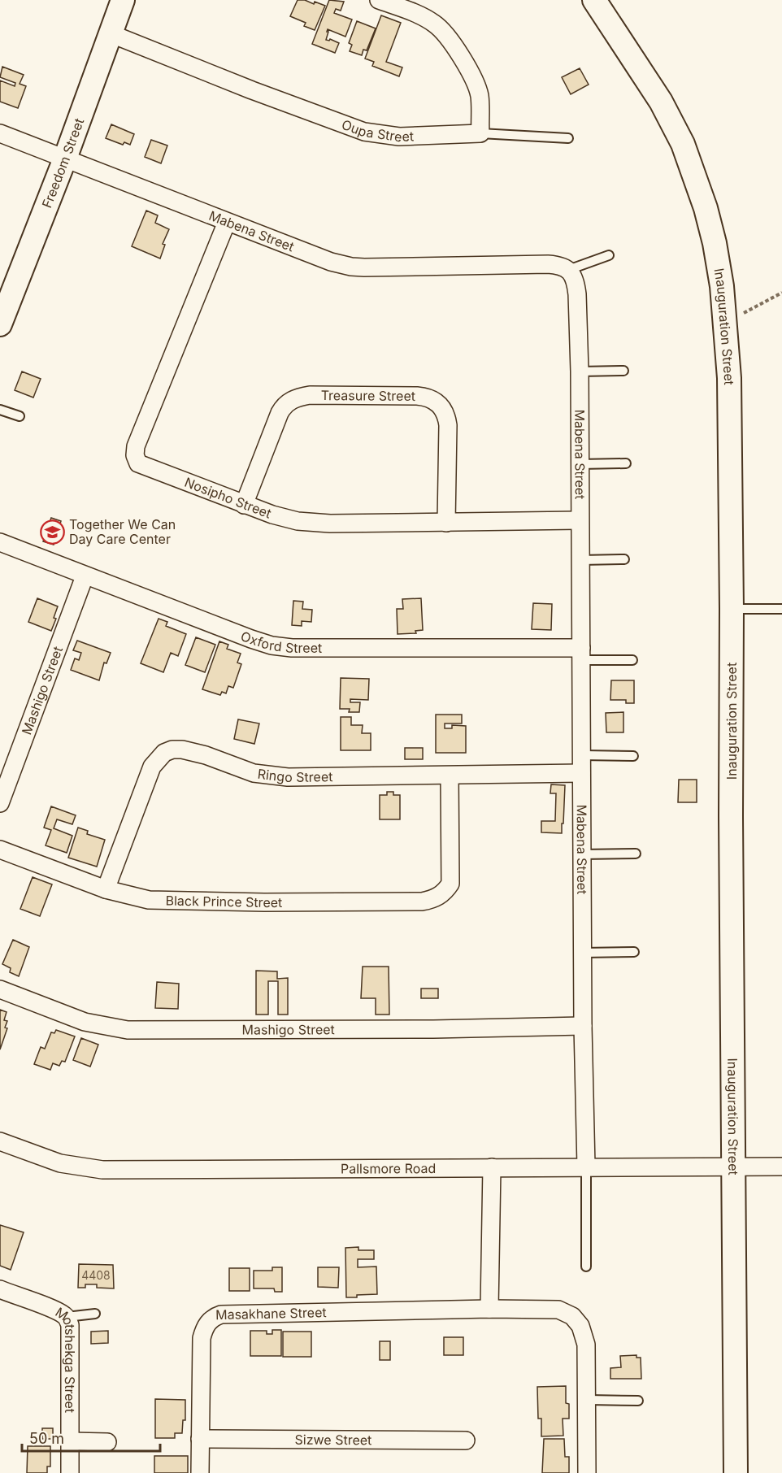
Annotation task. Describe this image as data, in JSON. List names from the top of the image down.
{
  "streets": {
    "street": [
      "Oupa Street",
      "Freedom Street",
      "Mabena Street",
      "Inauguration Street",
      "Treasure Street",
      "Nosipho Street",
      "Oxford Street",
      "Mashigo Street",
      "Ringo Street",
      "Black Prince Street",
      "Pallsmore Road",
      "Masakhane Street",
      "Motshekga Street",
      "Sizwe Street"
    ]
  },
  "crossings": [
    ["Oupa Street", "Freedom Street"],
    ["Freedom Street", "Mabena Street"],
    ["Mabena Street", "Nosipho Street"],
    ["Mabena Street", "Oxford Street"],
    ["Mabena Street", "Mashigo Street"],
    ["Mabena Street", "Ringo Street"],
    ["Mabena Street", "Pallsmore Road"],
    ["Inauguration Street", "Pallsmore Road"],
    ["Treasure Street", "Nosipho Street"],
    ["Oxford Street", "Mashigo Street"],
    ["Ringo Street", "Black Prince Street"],
    ["Masakhane Street", "Sizwe Street"]
  ],
  "places": {
    "school or university": ["Together We Can Day Care Center"]
  },
  "house_numbers": ["4408"],
  "scale_bar": "50 m"
}
